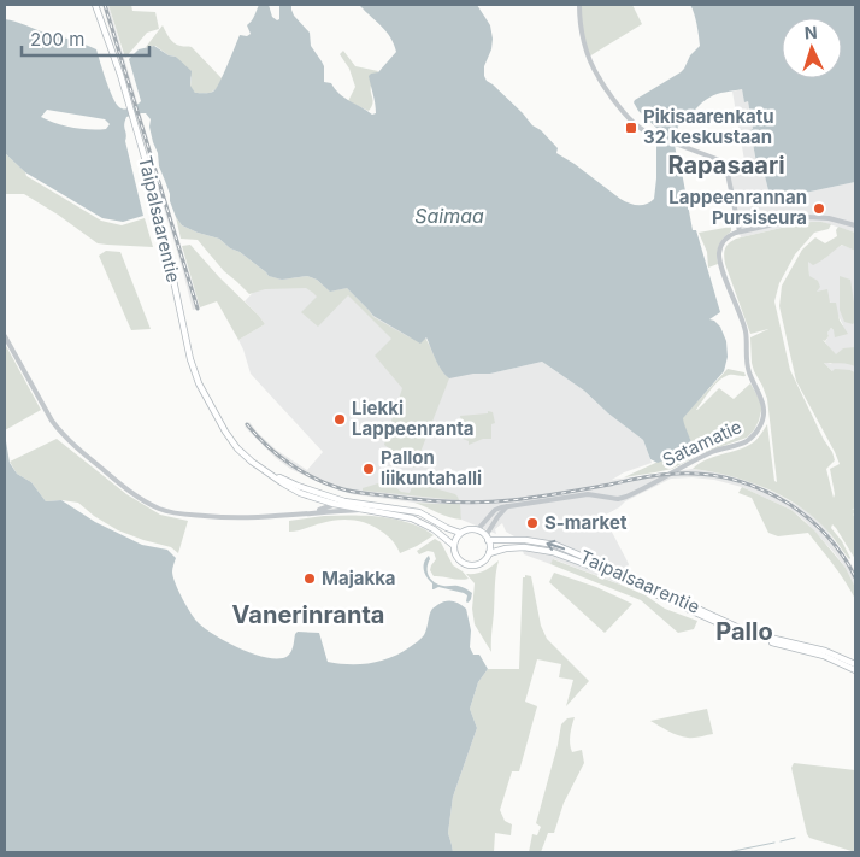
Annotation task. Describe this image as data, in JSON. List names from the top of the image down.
{
  "streets": {
    "main road": ["Taipalsaarentie"],
    "street": ["Satamatie"]
  },
  "crossings": [
    ["Taipalsaarentie", "Satamatie"]
  ],
  "districts": ["Rapasaari", "Vanerinranta", "Pallo"],
  "water": ["Saimaa"],
  "places": {
    "transit": ["Pikisaarenkatu 32 keskustaan"],
    "other": [
      "Lappeenrannan Pursiseura",
      "Liekki Lappeenranta",
      "Pallon liikuntahalli",
      "S-market",
      "Majakka"
    ]
  },
  "scale_bar": "200 m",
  "north": "top"
}
